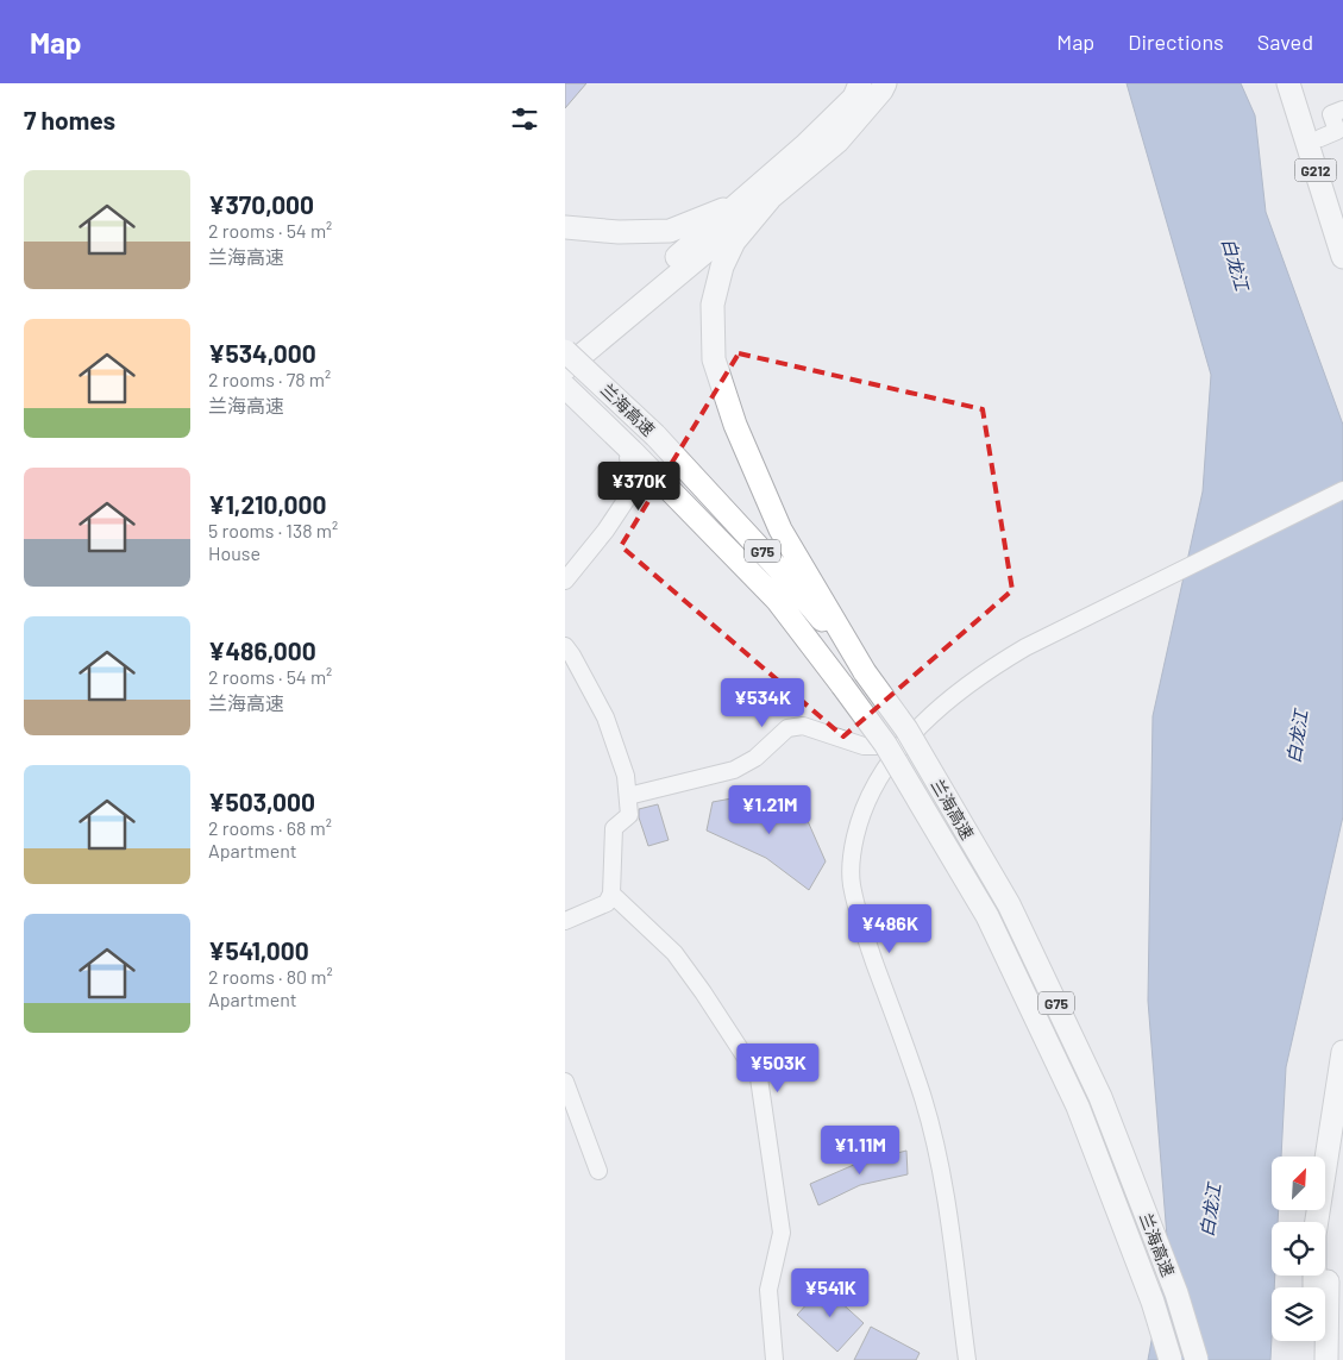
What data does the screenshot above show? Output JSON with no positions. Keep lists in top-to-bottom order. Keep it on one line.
{"streets":{"highway":["G212","兰海高速","G75"]},"water":["白龙江"],"north":"top right","page":{"header":"Map","nav":["Map","Directions","Saved"],"heading":"7 homes","list":[{"name":"¥370,000","note":"2 rooms · 54 m² · 兰海高速"},{"name":"¥534,000","note":"2 rooms · 78 m² · 兰海高速"},{"name":"¥1,210,000","note":"5 rooms · 138 m² · House"},{"name":"¥486,000","note":"2 rooms · 54 m² · 兰海高速"},{"name":"¥503,000","note":"2 rooms · 68 m² · Apartment"},{"name":"¥541,000","note":"2 rooms · 80 m² · Apartment"}],"price":["¥370K","¥534K","¥1.21M","¥486K","¥503K","¥1.11M","¥541K"]}}
